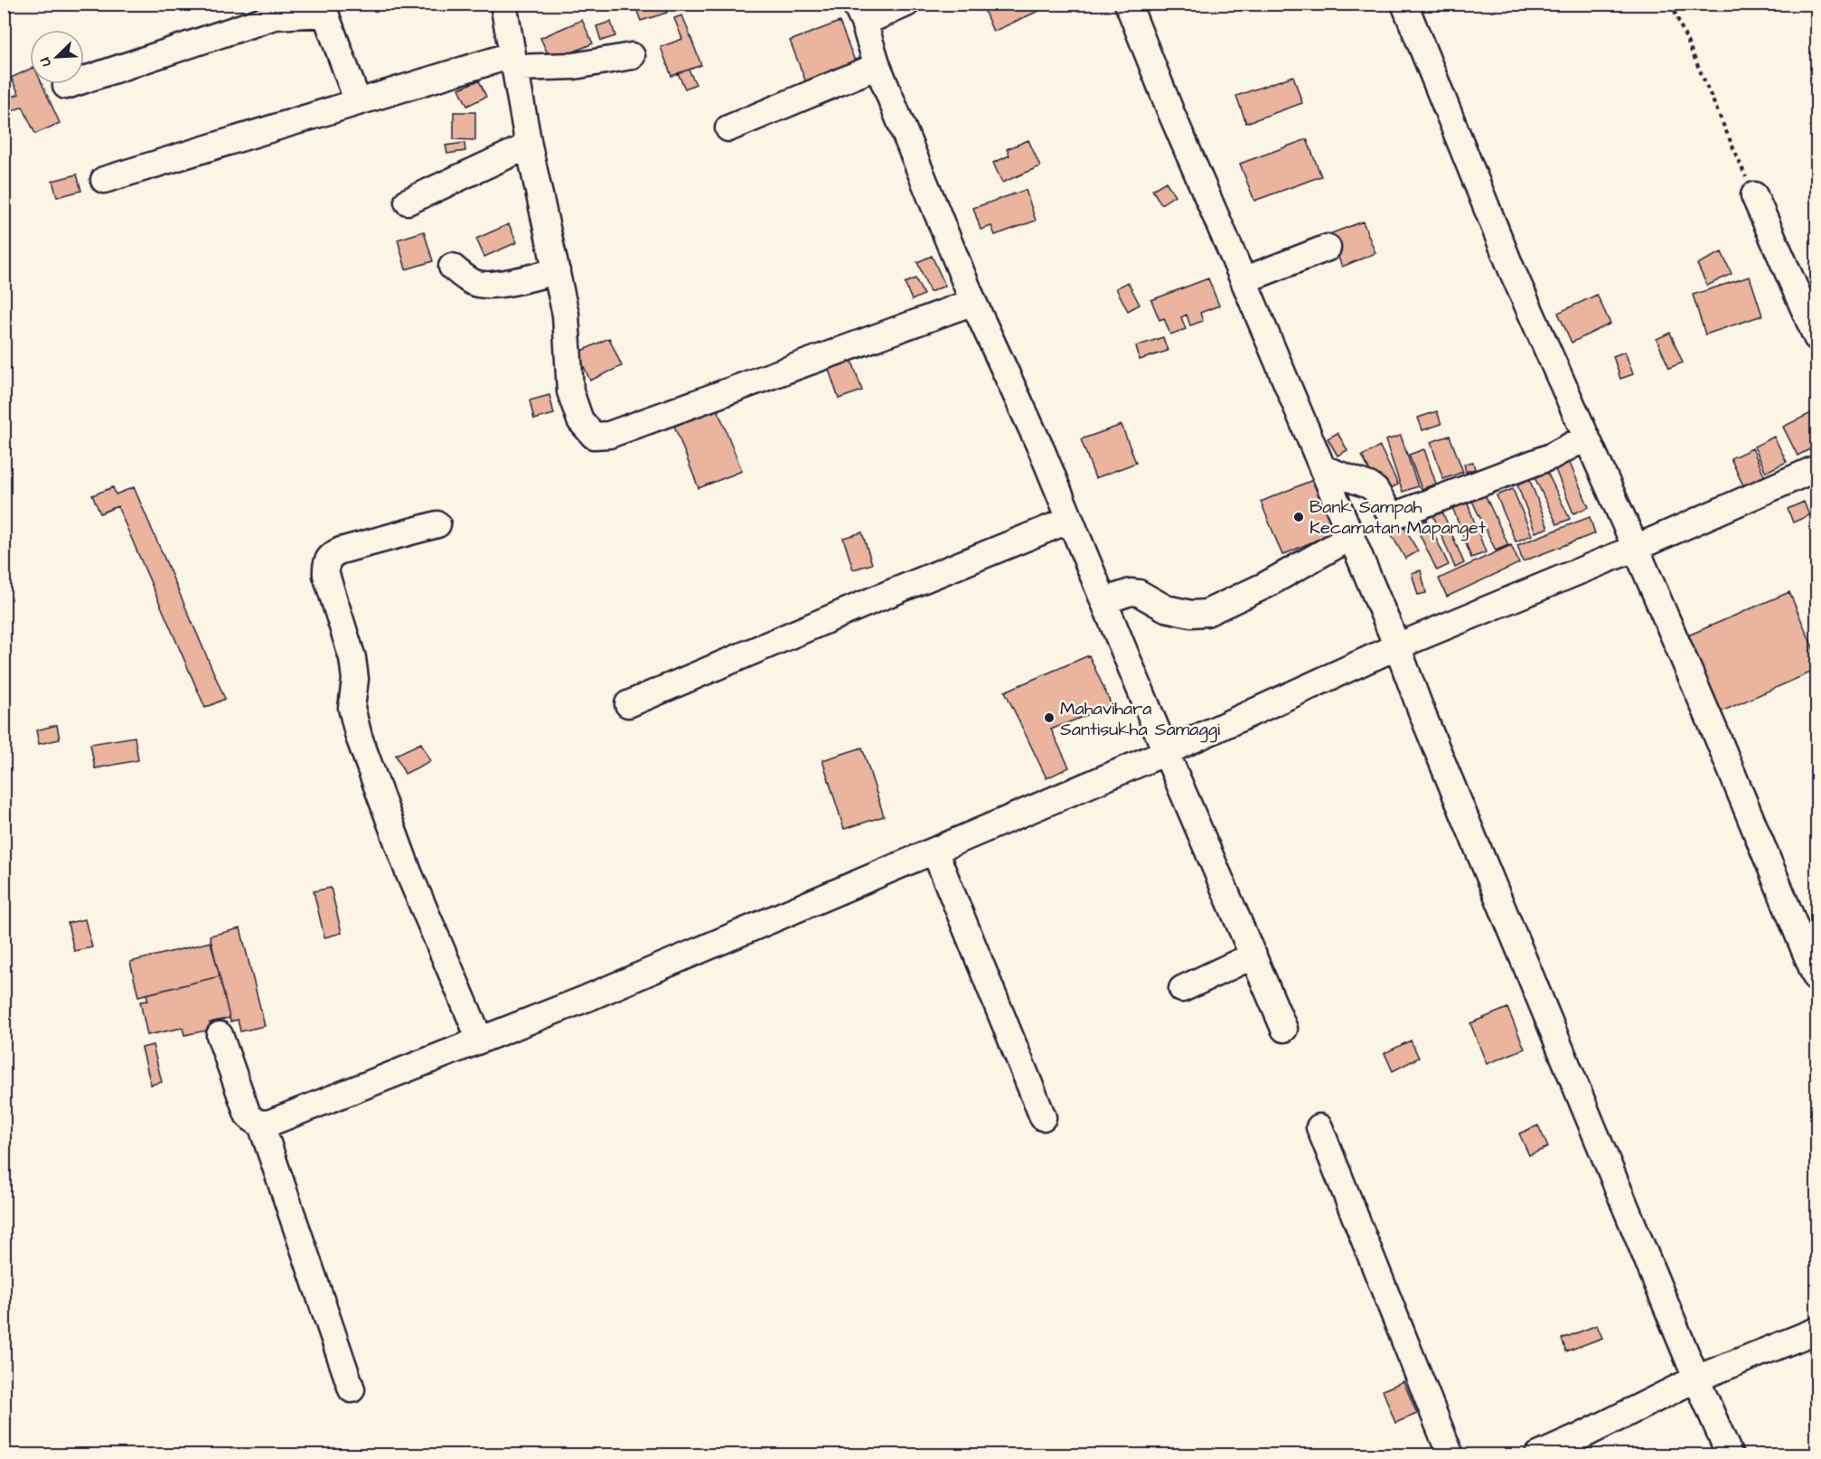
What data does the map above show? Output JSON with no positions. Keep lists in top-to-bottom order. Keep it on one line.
{"places":["Bank Sampah Kecamatan Mapanget","Mahavihara Santisukha Samaggi"],"north":"bottom left"}
